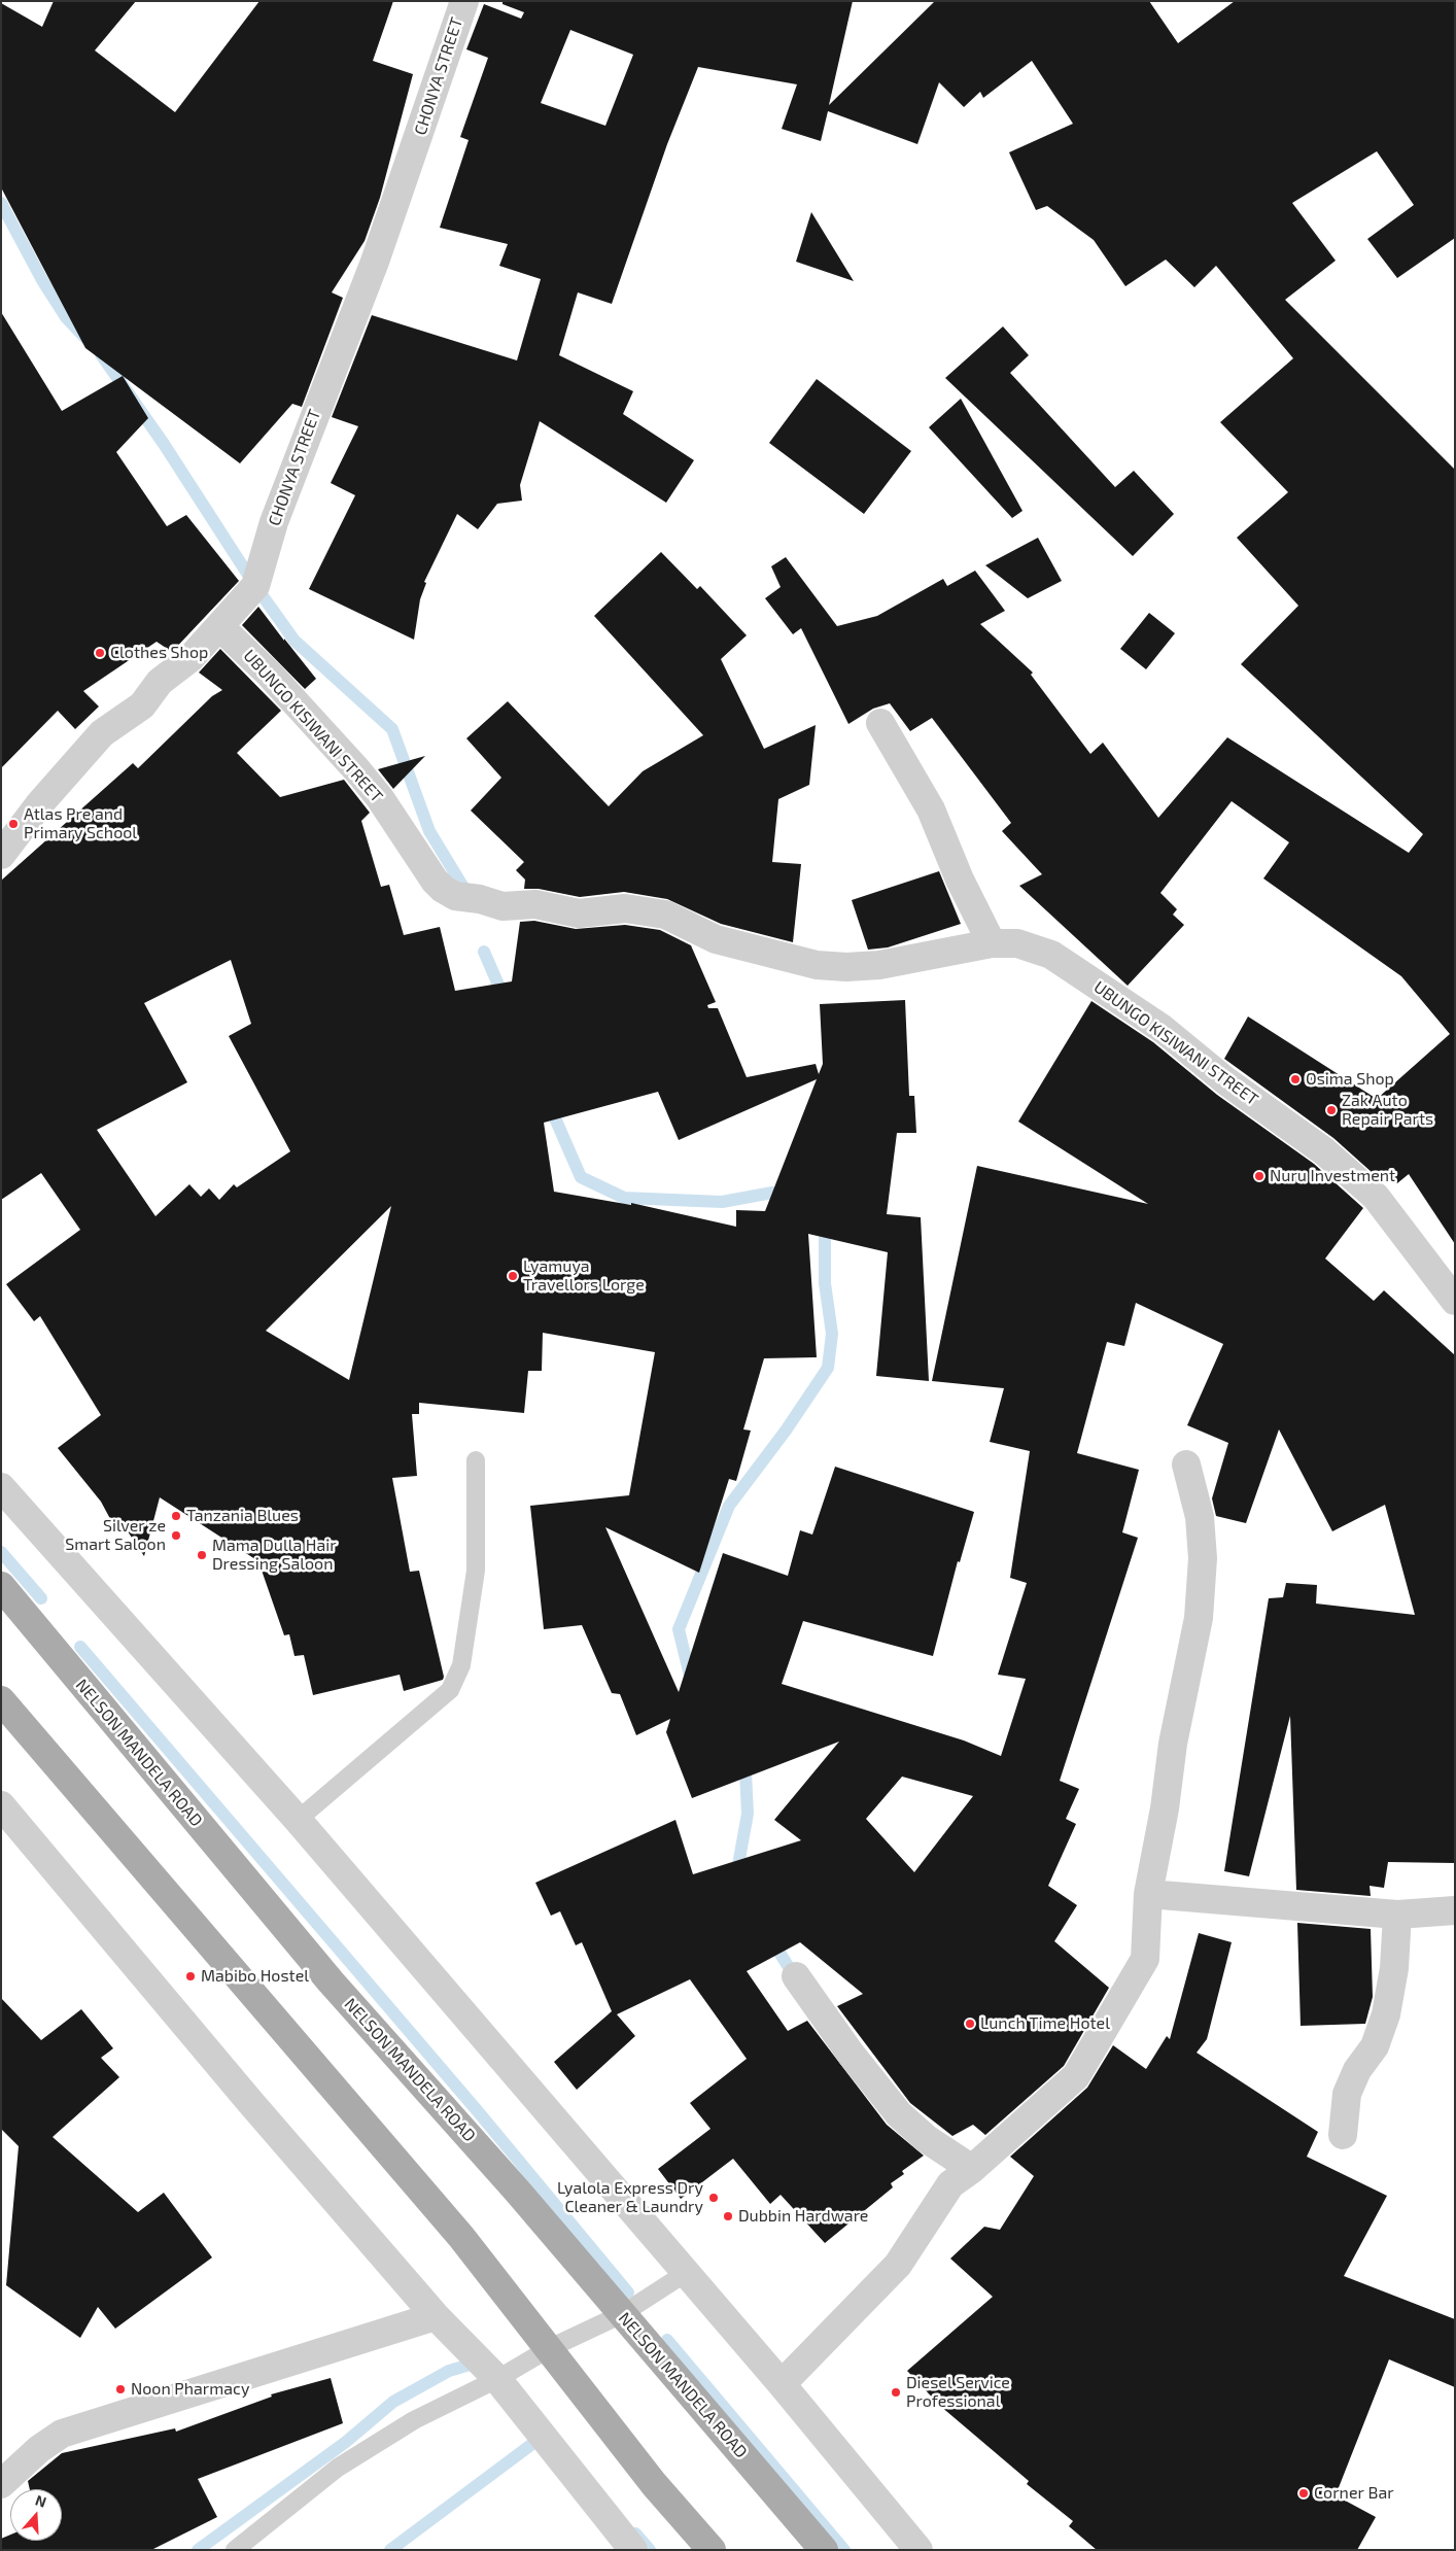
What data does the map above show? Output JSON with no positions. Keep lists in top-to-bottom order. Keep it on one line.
{"streets":{"main road":["NELSON MANDELA ROAD"],"street":["CHONYA STREET","UBUNGO KISIWANI STREET"]},"crossings":[["CHONYA STREET","UBUNGO KISIWANI STREET"]],"places":["Clothes Shop","Atlas Pre and Primary School","Osima Shop","Zak Auto Repair Parts","Nuru Investment","Lyamuya Travellors Lorge","Tanzania Blues","Silver ze Smart Saloon","Mama Dulla Hair Dressing Saloon","Mabibo Hostel","Lunch Time Hotel","Lyalola Express Dry Cleaner & Laundry","Dubbin Hardware","Noon Pharmacy","Diesel Service Professional","Corner Bar"],"north":"top"}
